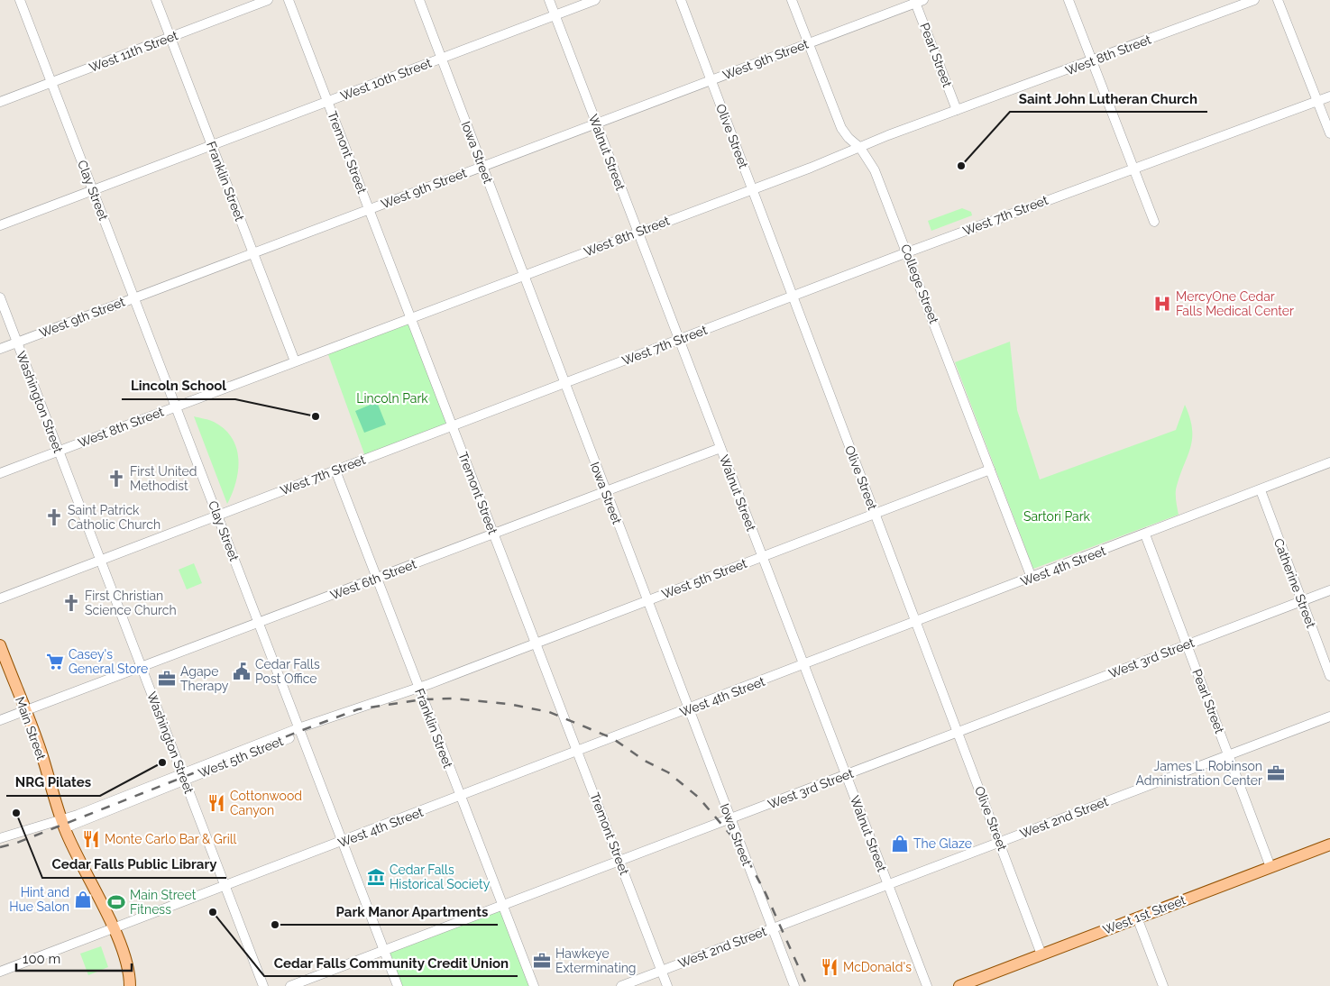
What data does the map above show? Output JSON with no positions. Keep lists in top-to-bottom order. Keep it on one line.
{"streets":{"main road":["Main Street","West 1st Street"],"street":["West 11th Street","Pearl Street","West 8th Street","West 9th Street","West 10th Street","Olive Street","Tremont Street","Iowa Street","Walnut Street","Franklin Street","Clay Street","West 7th Street","College Street","Washington Street","West 4th Street","West 5th Street","West 6th Street","Catherine Street","West 3rd Street","West 2nd Street"]},"crossings":[["West 11th Street","Franklin Street"],["West 11th Street","Clay Street"],["Pearl Street","West 8th Street"],["Pearl Street","West 9th Street"],["Pearl Street","West 4th Street"],["Pearl Street","West 3rd Street"],["Pearl Street","West 2nd Street"],["Pearl Street","West 1st Street"],["West 8th Street","Olive Street"],["West 8th Street","Tremont Street"],["West 8th Street","Iowa Street"],["West 8th Street","Walnut Street"],["West 8th Street","Franklin Street"],["West 8th Street","Clay Street"],["West 8th Street","College Street"],["West 8th Street","Washington Street"],["West 9th Street","Olive Street"],["West 9th Street","Tremont Street"],["West 9th Street","Iowa Street"],["West 9th Street","Walnut Street"],["West 9th Street","Franklin Street"],["West 9th Street","Clay Street"],["West 9th Street","College Street"],["West 9th Street","Washington Street"],["West 10th Street","Tremont Street"],["West 10th Street","Iowa Street"],["West 10th Street","Walnut Street"],["West 10th Street","Franklin Street"],["West 10th Street","Clay Street"],["Olive Street","West 7th Street"],["Olive Street","West 4th Street"],["Olive Street","West 5th Street"],["Olive Street","West 3rd Street"],["Olive Street","West 2nd Street"],["Olive Street","West 1st Street"],["Tremont Street","West 7th Street"],["Tremont Street","West 4th Street"],["Tremont Street","West 5th Street"],["Tremont Street","West 6th Street"],["Tremont Street","West 3rd Street"],["Tremont Street","West 2nd Street"],["Iowa Street","West 7th Street"],["Iowa Street","West 4th Street"],["Iowa Street","West 5th Street"],["Iowa Street","West 6th Street"],["Iowa Street","West 3rd Street"],["Iowa Street","West 2nd Street"],["Walnut Street","West 7th Street"],["Walnut Street","West 4th Street"],["Walnut Street","West 5th Street"],["Walnut Street","West 6th Street"],["Walnut Street","West 3rd Street"],["Walnut Street","West 2nd Street"],["Franklin Street","West 7th Street"],["Franklin Street","West 4th Street"],["Franklin Street","West 5th Street"],["Franklin Street","West 6th Street"],["Franklin Street","West 3rd Street"],["Clay Street","West 7th Street"],["Clay Street","West 4th Street"],["Clay Street","West 5th Street"],["Clay Street","West 6th Street"],["Clay Street","West 3rd Street"],["West 7th Street","College Street"],["West 7th Street","Washington Street"],["College Street","West 4th Street"],["College Street","West 5th Street"],["Washington Street","West 4th Street"],["Washington Street","West 5th Street"],["Washington Street","West 6th Street"],["West 4th Street","Catherine Street"],["West 4th Street","Main Street"],["West 5th Street","Main Street"],["West 6th Street","Main Street"],["Catherine Street","West 3rd Street"]],"parks":["Lincoln Park","Sartori Park"],"places":{"other":["Saint John Lutheran Church","Lincoln School","NRG Pilates","Cedar Falls Public Library","Cedar Falls Community Credit Union","Park Manor Apartments"],"hospital":["MercyOne Cedar Falls Medical Center"],"church":["First United Methodist","Saint Patrick Catholic Church","First Christian Science Church"],"supermarket":["Casey's General Store"],"public building":["Cedar Falls Post Office"],"office":["Agape Therapy","James L. Robinson Administration Center","Hawkeye Exterminating"],"restaurant":["Cottonwood Canyon","Monte Carlo Bar & Grill","McDonald's"],"shop":["The Glaze","Hint and Hue Salon"],"museum":["Cedar Falls Historical Society"],"sports":["Main Street Fitness"]},"scale_bar":"100 m"}
